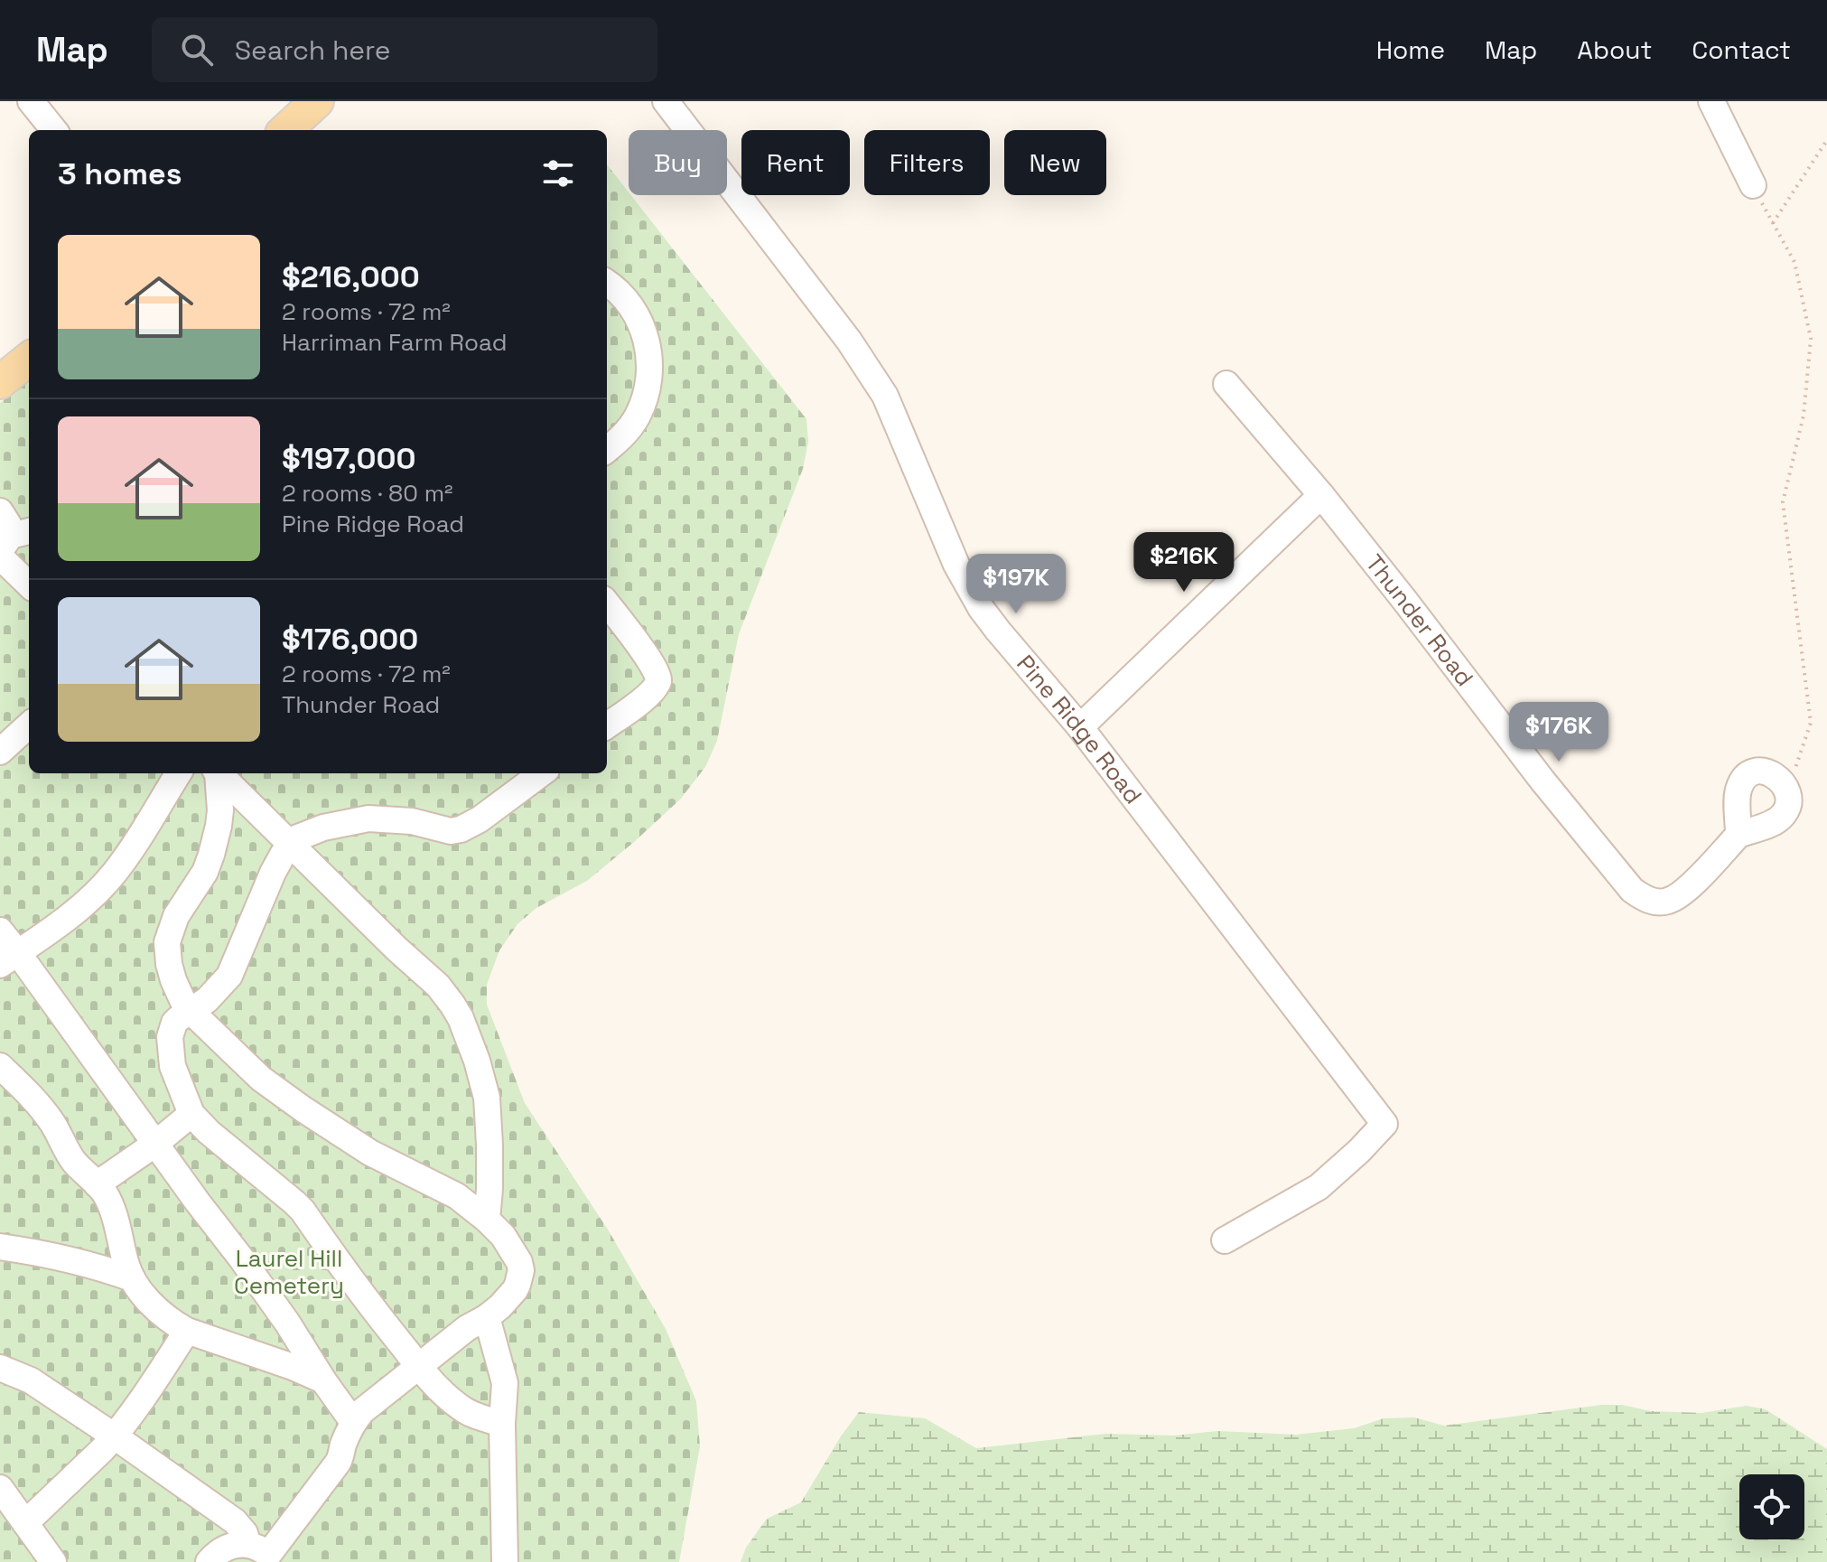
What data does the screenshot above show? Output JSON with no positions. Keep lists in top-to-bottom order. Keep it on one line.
{"streets":{"street":["Thunder Road","Pine Ridge Road"]},"parks":["Laurel Hill Cemetery"],"page":{"header":"Map","search":"Search here","nav":["Home","Map","About","Contact"],"chip":["Buy","Rent","Filters","New"],"heading":"3 homes","list":[{"name":"$216,000","note":"2 rooms · 72 m² · Harriman Farm Road"},{"name":"$197,000","note":"2 rooms · 80 m² · Pine Ridge Road"},{"name":"$176,000","note":"2 rooms · 72 m² · Thunder Road"}],"price":["$216K","$197K","$176K"]}}
